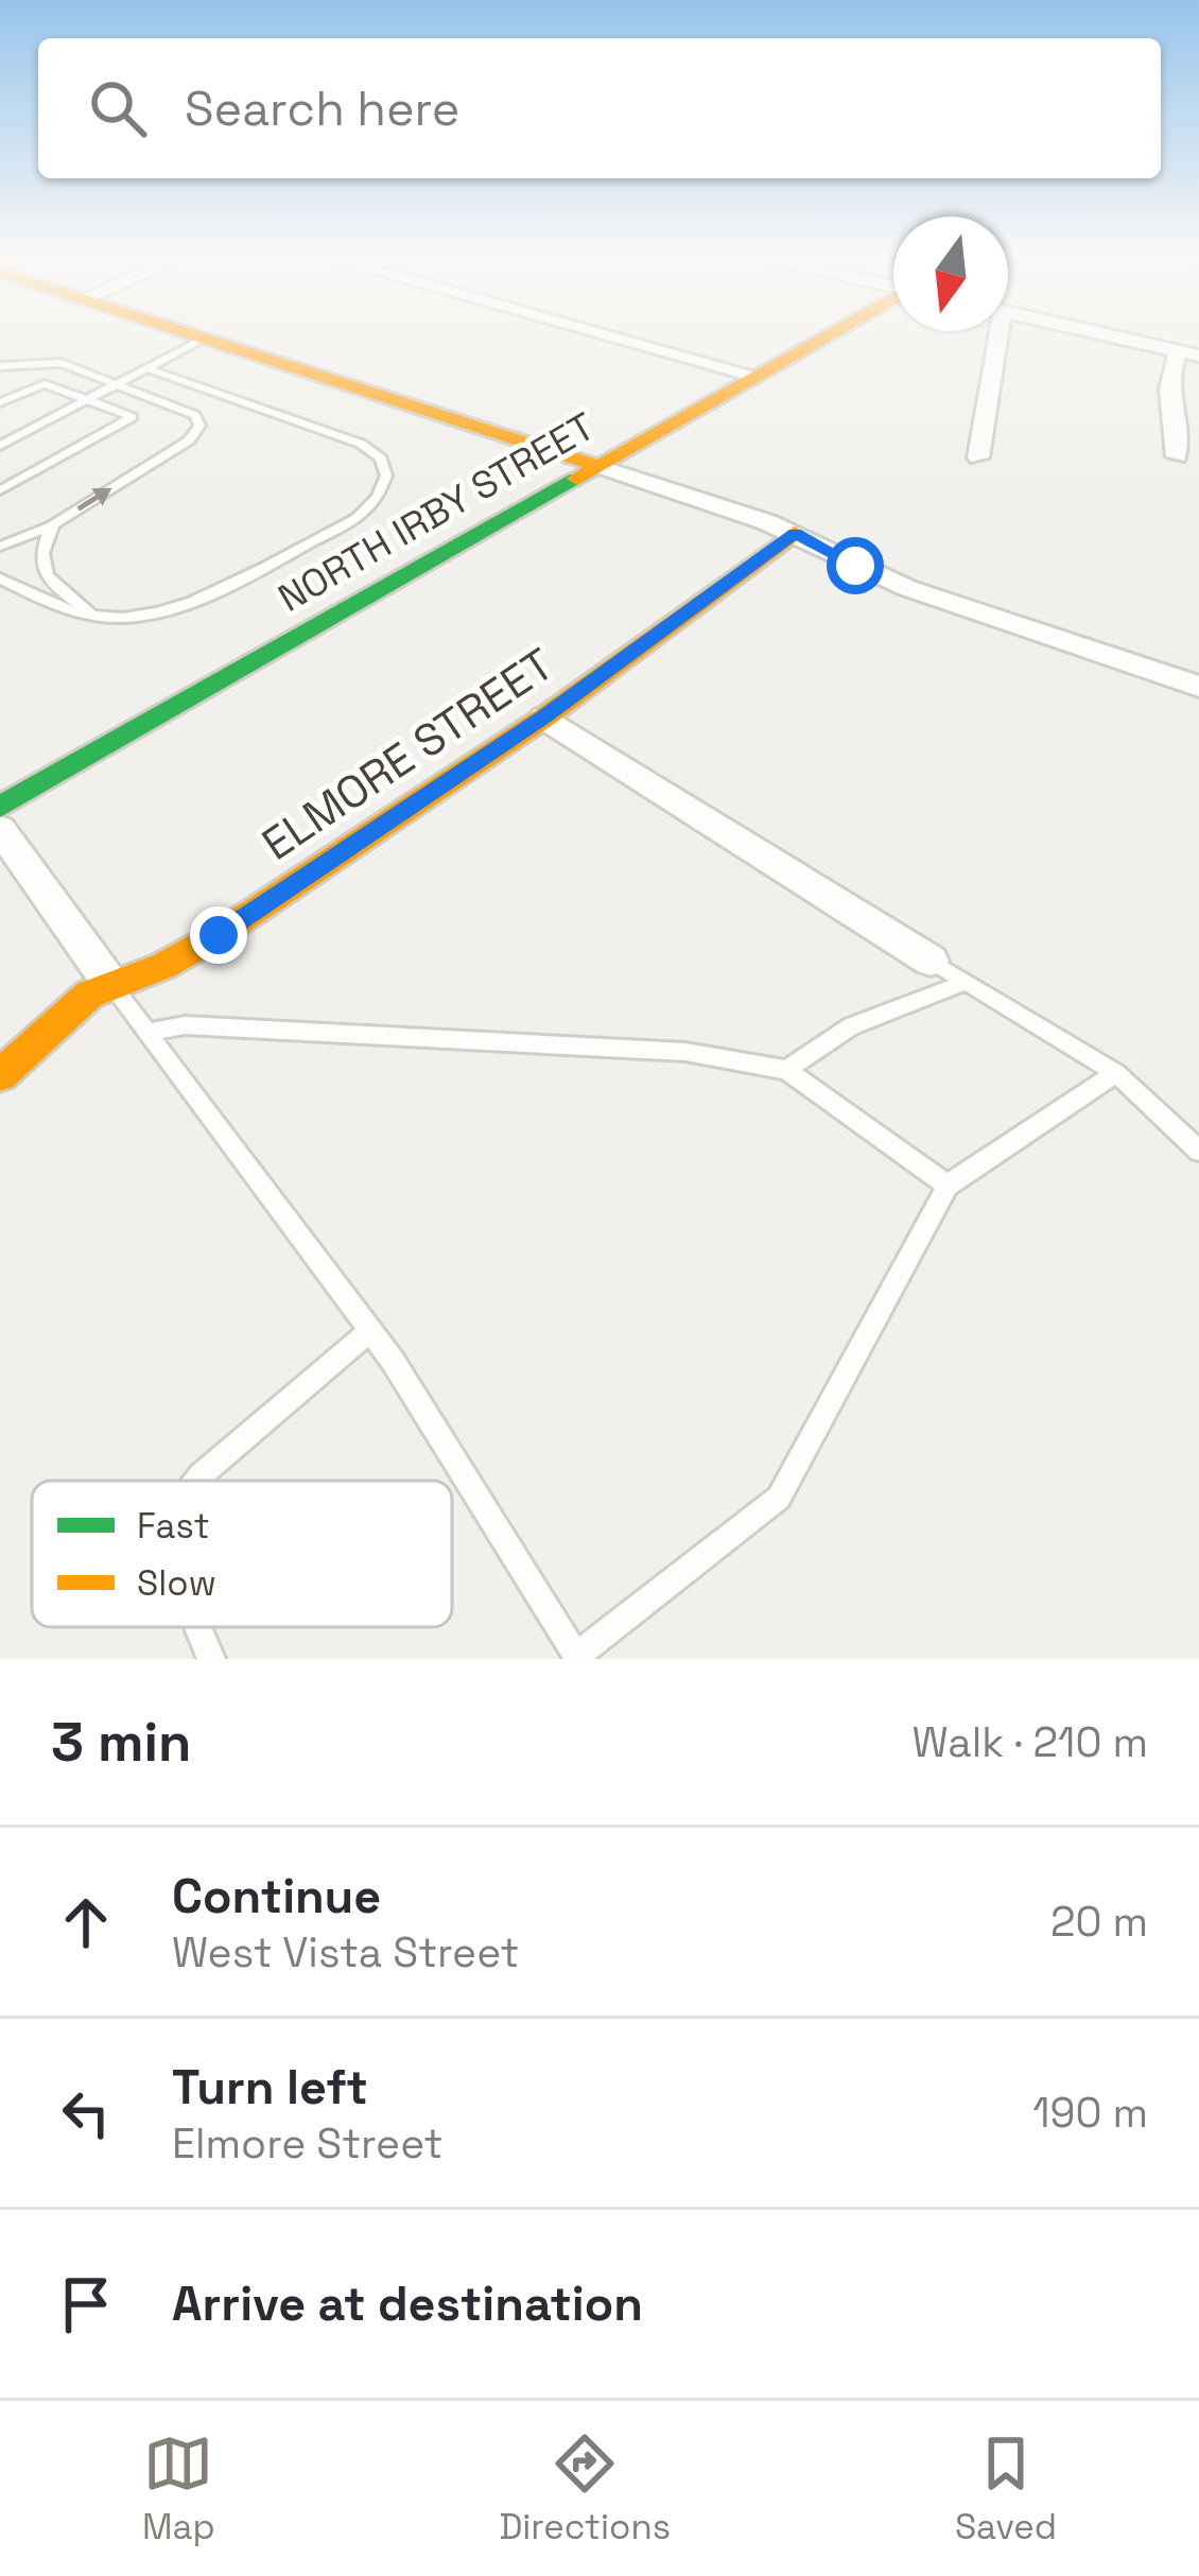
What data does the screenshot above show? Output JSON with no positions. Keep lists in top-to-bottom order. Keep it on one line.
{"streets":{"street":["NORTH IRBY STREET","ELMORE STREET"]},"legend":["Fast","Slow"],"north":"bottom","page":{"search":"Search here","heading":["3 min","Walk · 210 m"],"list":[["Continue","West Vista Street","20 m"],["Turn left","Elmore Street","190 m"],"Arrive at destination"],"nav":["Map","Directions","Saved"]}}
